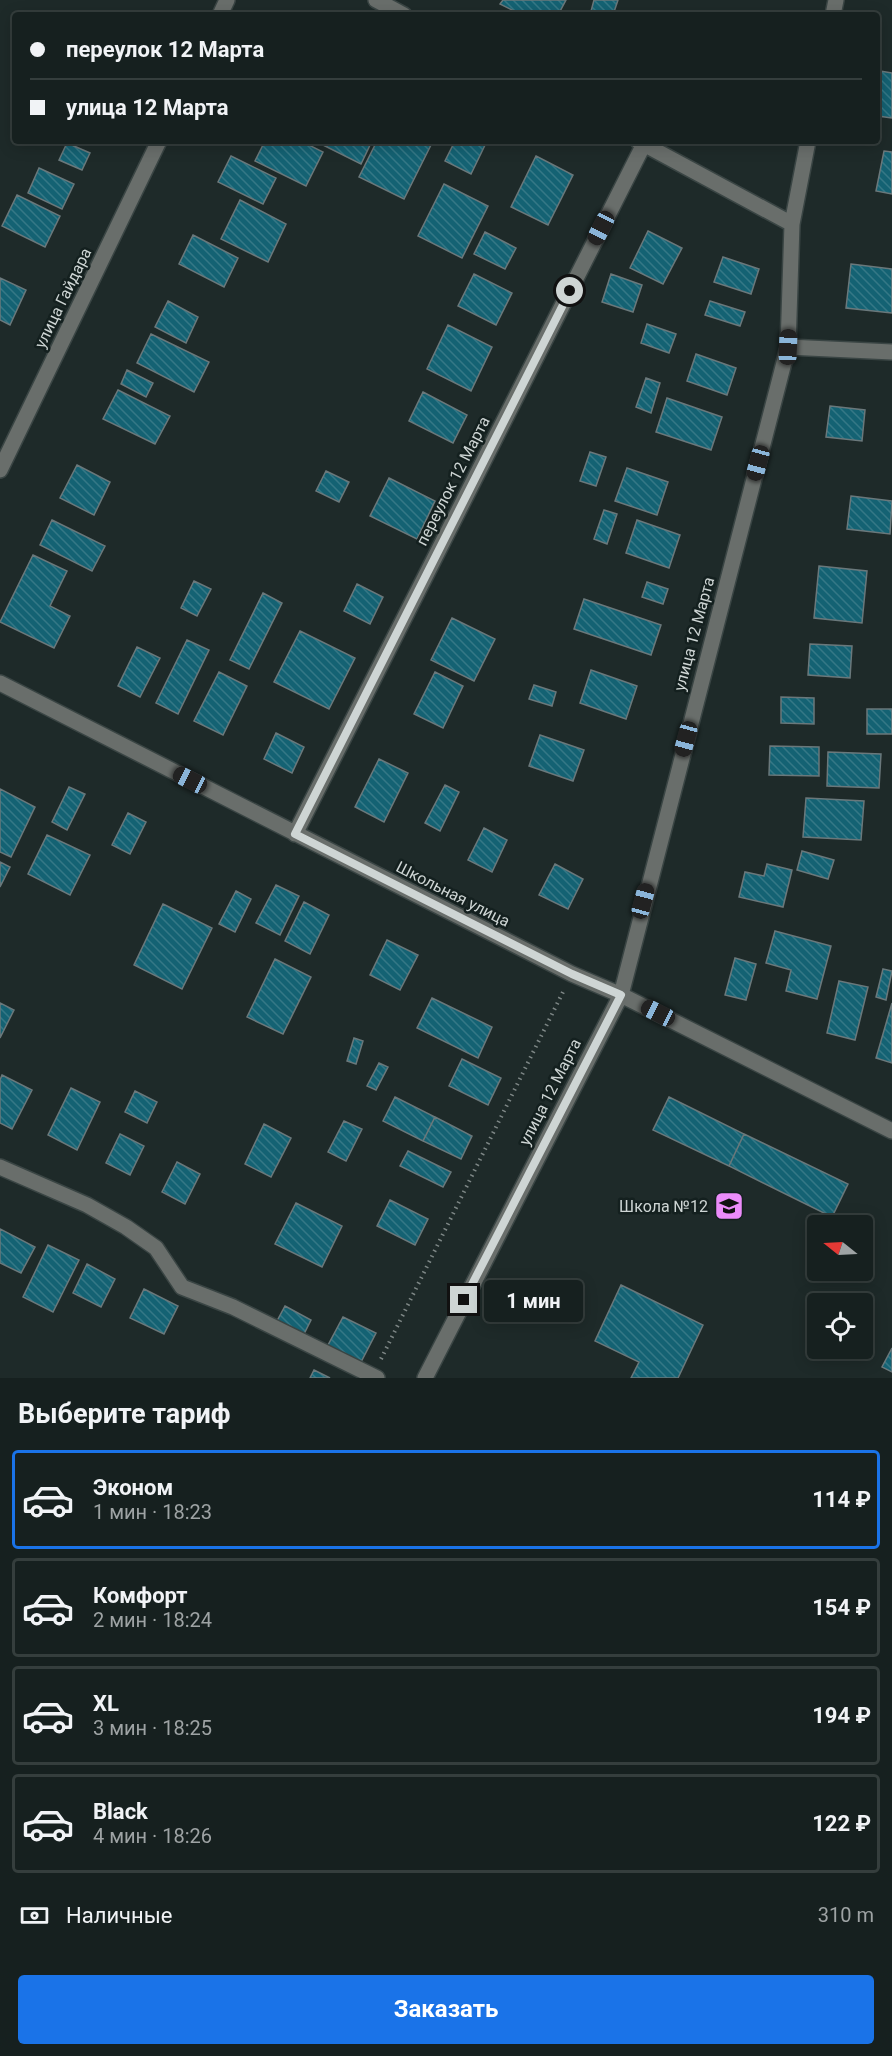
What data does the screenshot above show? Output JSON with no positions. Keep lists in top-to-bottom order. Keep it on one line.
{"streets":{"street":["улица Гайдара","переулок 12 Марта","улица 12 Марта","Школьная улица"]},"crossings":[["переулок 12 Марта","Школьная улица"],["улица 12 Марта","Школьная улица"]],"places":{"school or university":["Школа №12"]},"north":"left","page":{"banner":["переулок 12 Марта","улица 12 Марта"],"bubble":"1 мин","heading":"Выберите тариф","list":[{"name":"Эконом","note":"1 мин · 18:23","value":"114 ₽"},{"name":"Комфорт","note":"2 мин · 18:24","value":"154 ₽"},{"name":"XL","note":"3 мин · 18:25","value":"194 ₽"},{"name":"Black","note":"4 мин · 18:26","value":"122 ₽"}],"pay":["Наличные","310 m"],"buttons":"Заказать"}}
